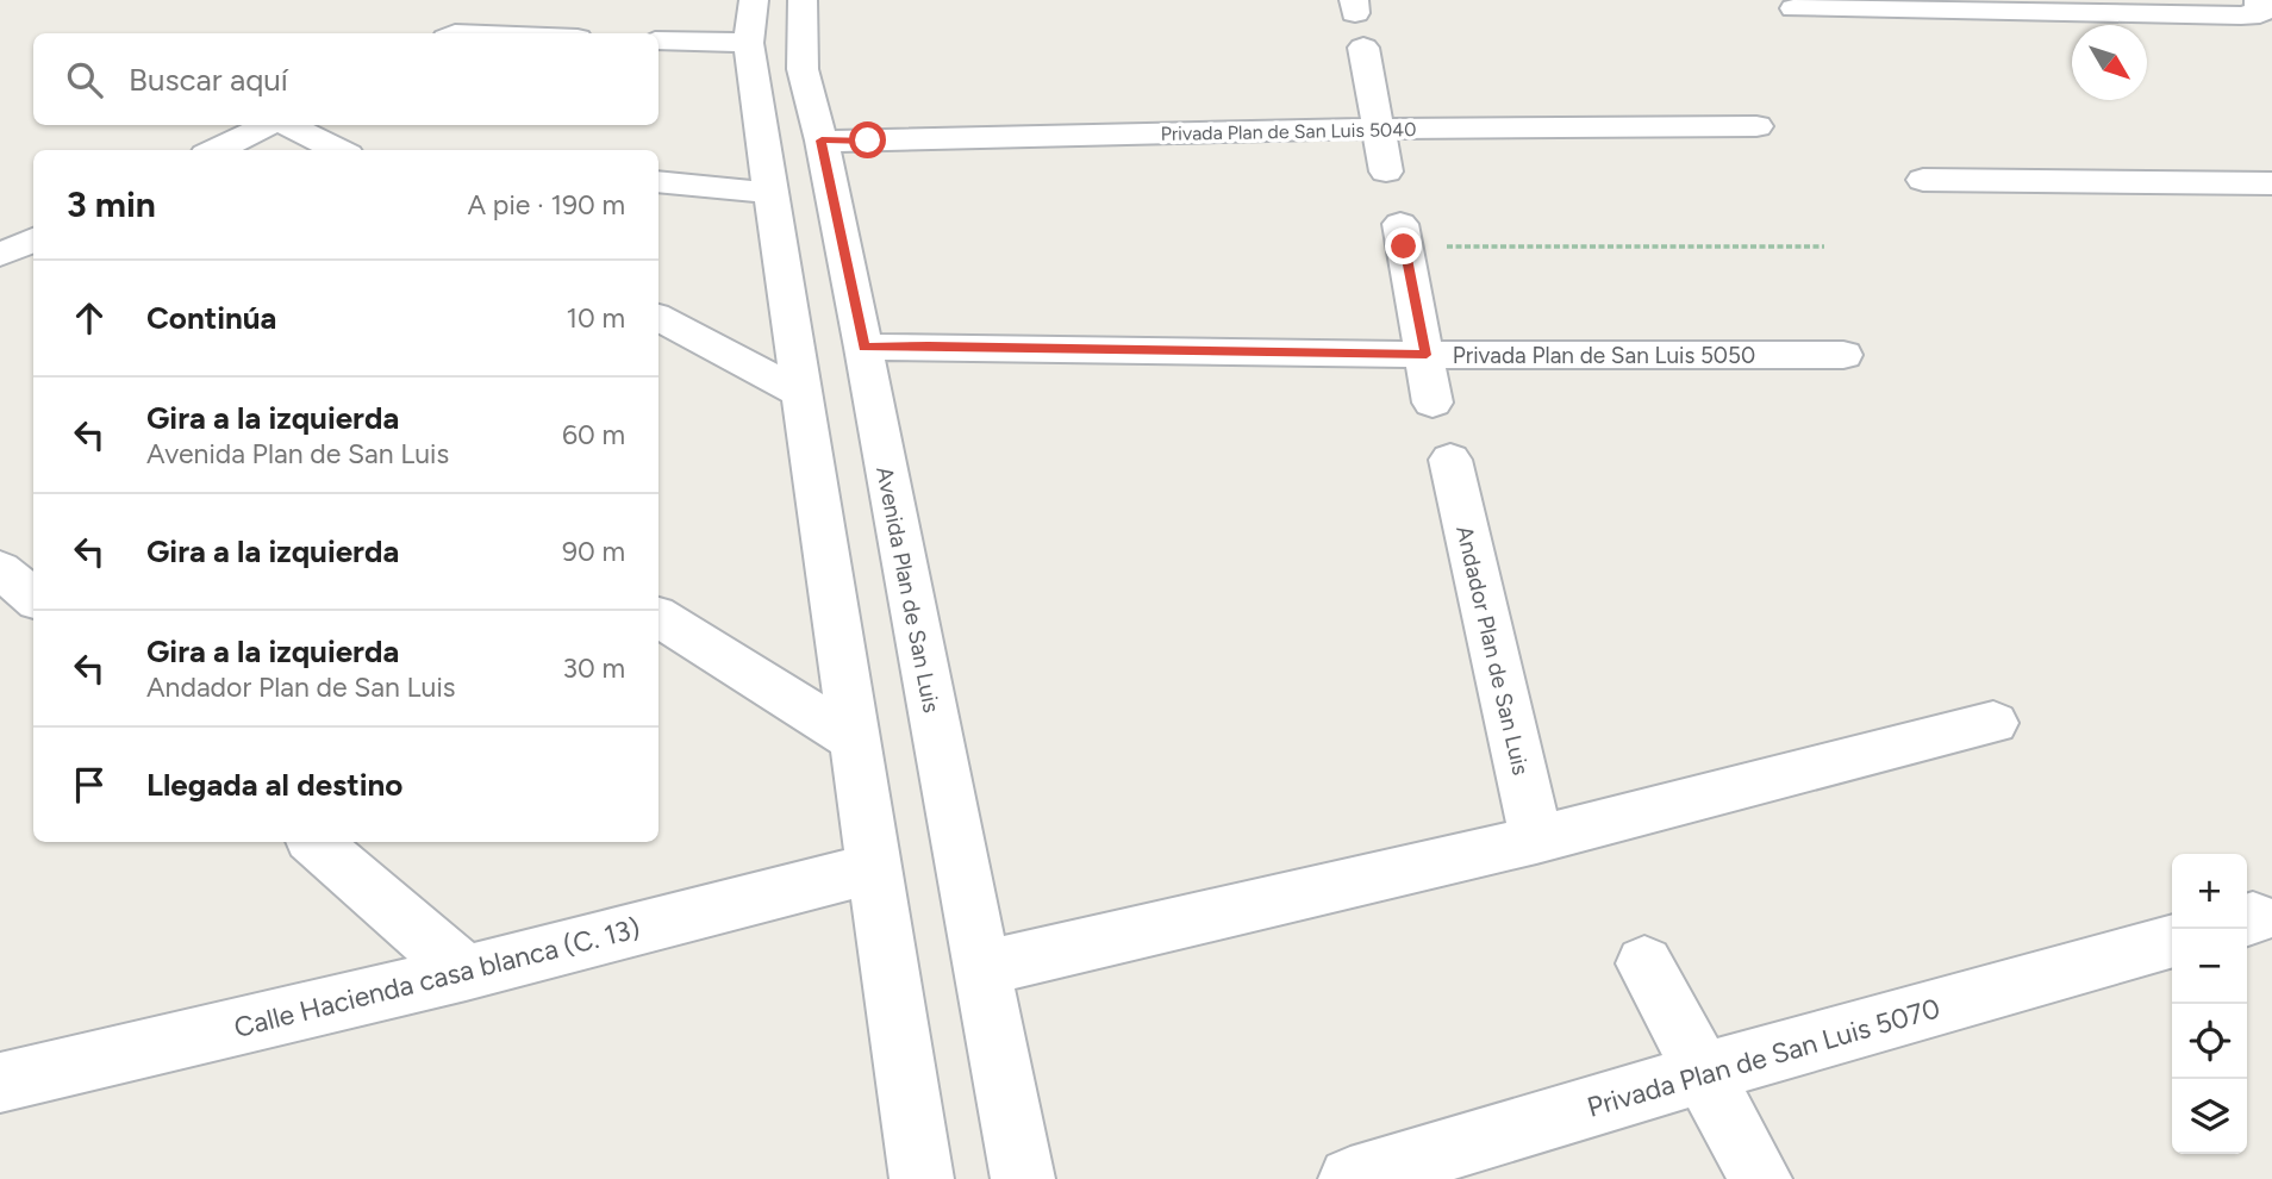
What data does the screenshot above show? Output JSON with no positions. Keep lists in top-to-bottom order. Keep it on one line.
{"streets":{"street":["Privada Plan de San Luis 5040","Privada Plan de San Luis 5050","Avenida Plan de San Luis","Andador Plan de San Luis","Calle Hacienda casa blanca (C. 13)","Privada Plan de San Luis 5070"]},"crossings":[["Privada Plan de San Luis 5040","Avenida Plan de San Luis"],["Privada Plan de San Luis 5050","Avenida Plan de San Luis"]],"north":"bottom right","page":{"search":"Buscar aquí","heading":["3 min","A pie · 190 m"],"list":[["Continúa","10 m"],["Gira a la izquierda","Avenida Plan de San Luis","60 m"],["Gira a la izquierda","90 m"],["Gira a la izquierda","Andador Plan de San Luis","30 m"],"Llegada al destino"],"map_buttons":["+","−"]}}
